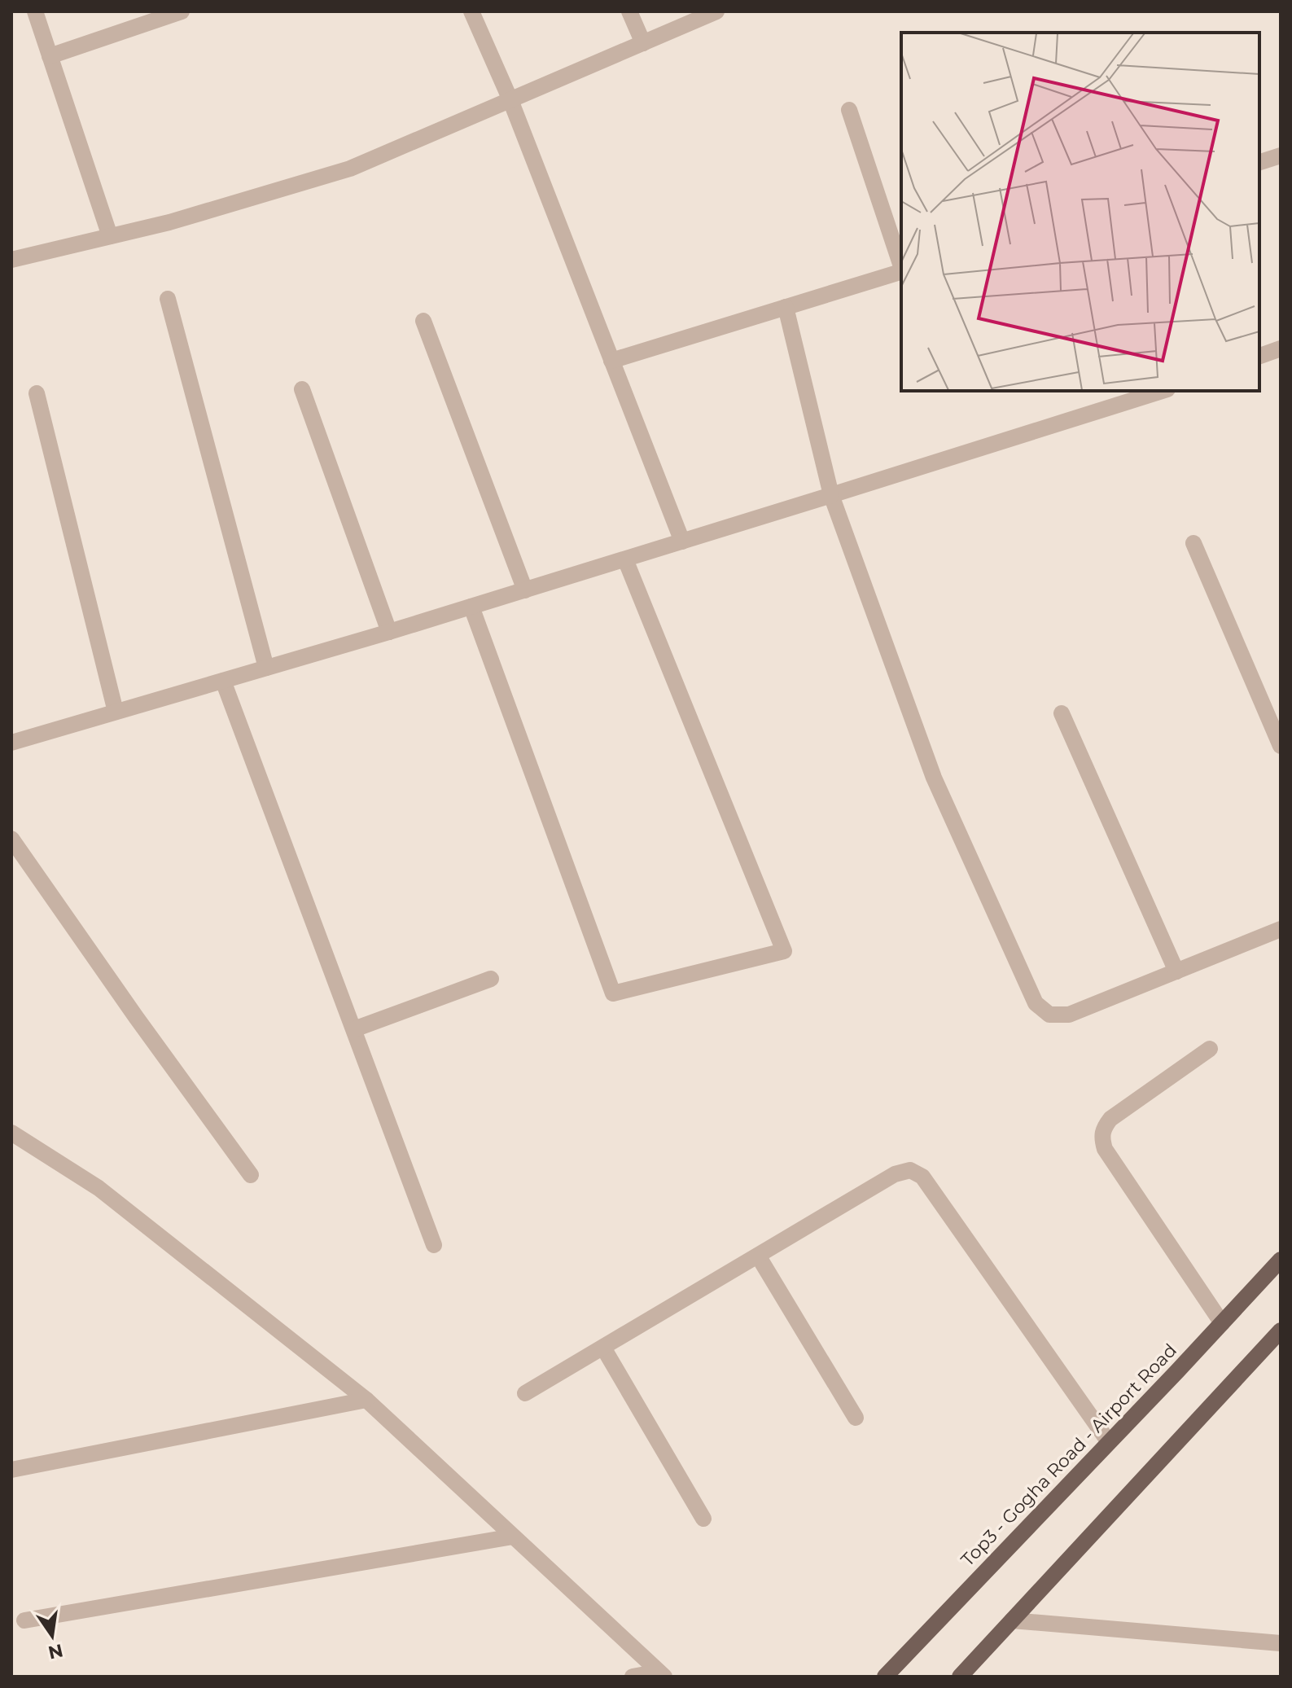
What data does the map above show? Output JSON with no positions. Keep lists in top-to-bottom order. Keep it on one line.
{"streets":{"main road":["Top3 - Gogha Road - Airport Road"]},"north":"bottom"}
